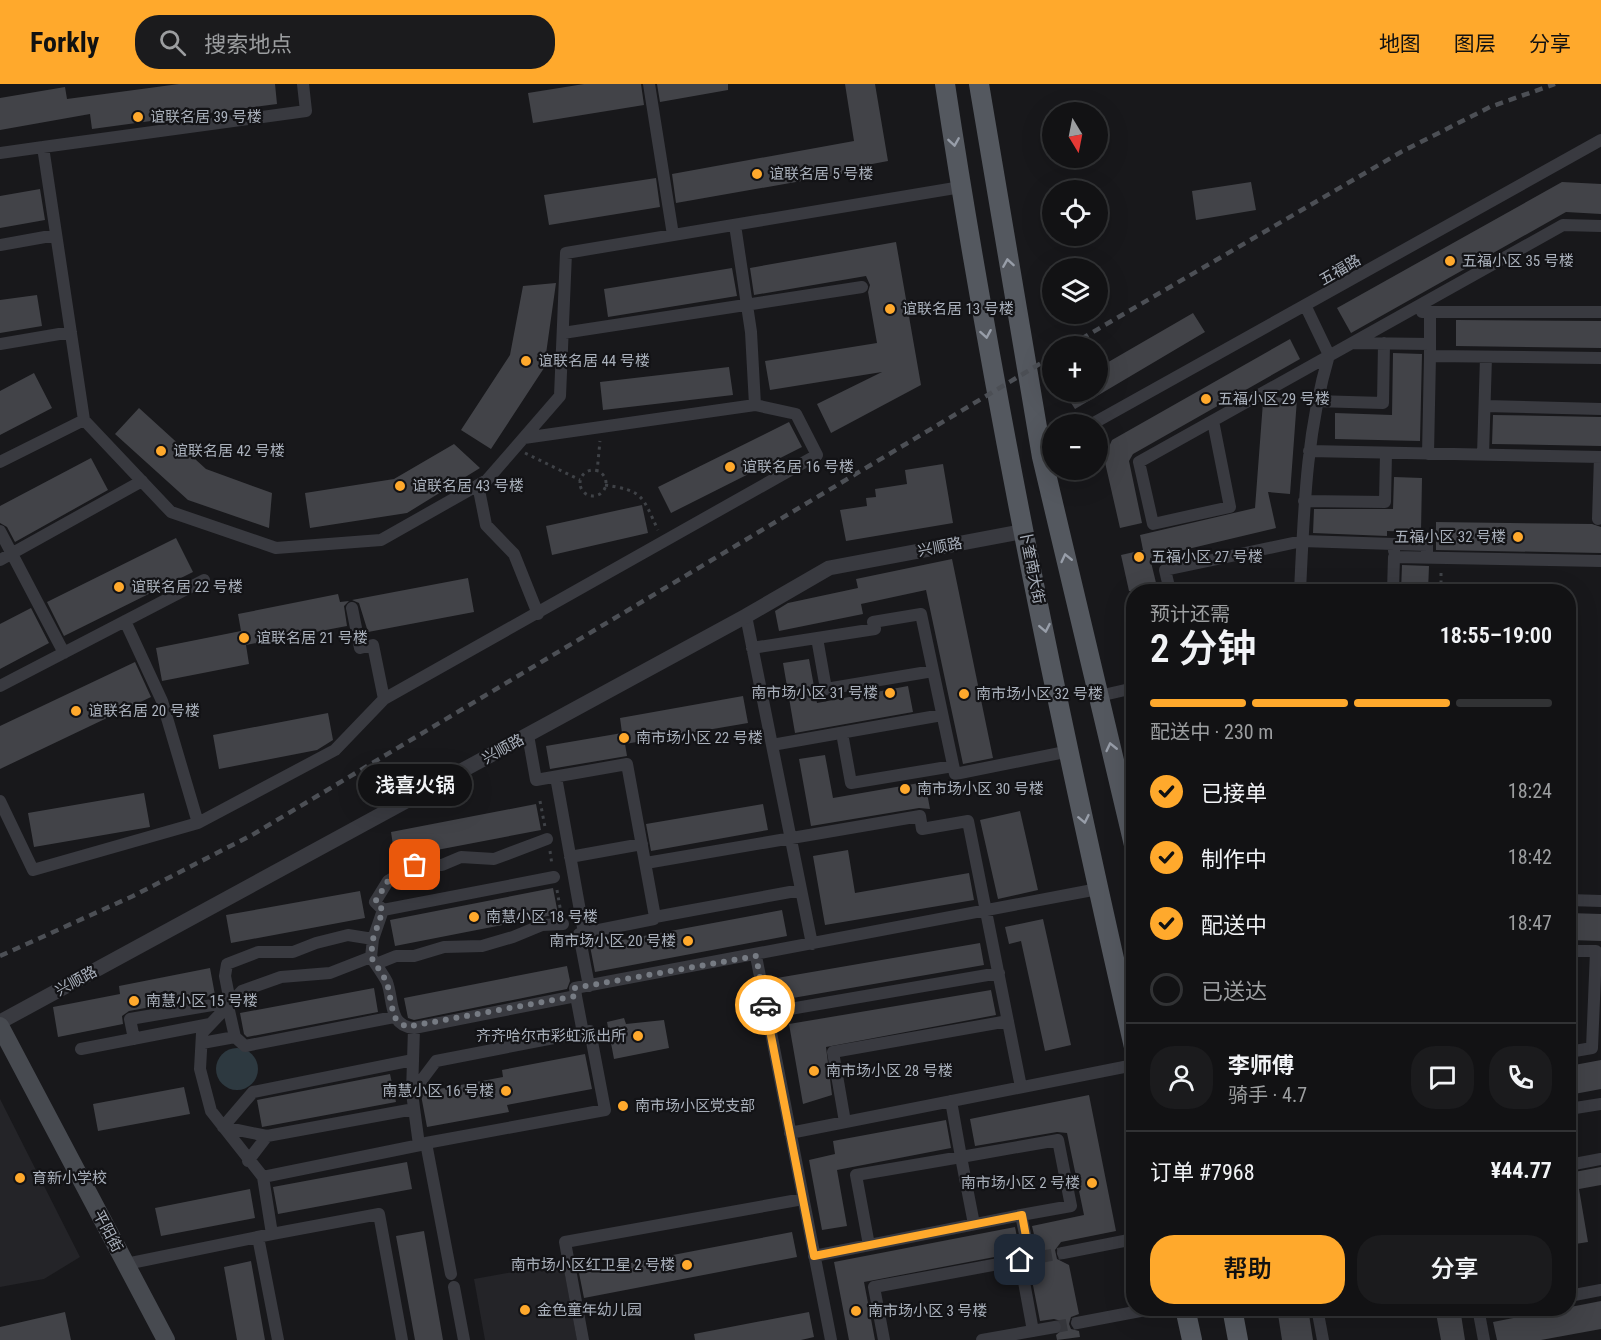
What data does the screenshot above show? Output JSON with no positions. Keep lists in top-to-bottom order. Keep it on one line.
{"streets":{"main road":["卜奎南大街","平阳街"],"street":["五福路","兴顺路"]},"crossings":[["兴顺路","卜奎南大街"],["兴顺路","平阳街"]],"places":["谊联名居 39 号楼","谊联名居 5 号楼","五福小区 35 号楼","谊联名居 13 号楼","谊联名居 44 号楼","五福小区 29 号楼","谊联名居 42 号楼","谊联名居 16 号楼","谊联名居 43 号楼","五福小区 32 号楼","五福小区 27 号楼","谊联名居 22 号楼","谊联名居 21 号楼","南市场小区 31 号楼","南市场小区 32 号楼","谊联名居 20 号楼","南市场小区 22 号楼","南市场小区 30 号楼","浅喜火锅","南慧小区 18 号楼","南市场小区 20 号楼","南慧小区 15 号楼","齐齐哈尔市彩虹派出所","南市场小区 28 号楼","南慧小区 16 号楼","南市场小区党支部","育新小学校","南市场小区 2 号楼","南市场小区红卫星 2 号楼","金色童年幼儿园","南市场小区 3 号楼"],"north":"bottom","page":{"header":"Forkly","search":"搜索地点","nav":["地图","图层","分享"],"map_buttons":["+","−"],"heading":["2 分钟","预计还需","18:55–19:00"],"panel":["李师傅","骑手 · 4.7","订单 #7968","¥44.77"],"bar":"配送中 · 230 m","list":[["已接单","18:24"],["制作中","18:42"],["配送中","18:47"],"已送达"],"bubble":"浅喜火锅","buttons":["帮助","分享"]}}
